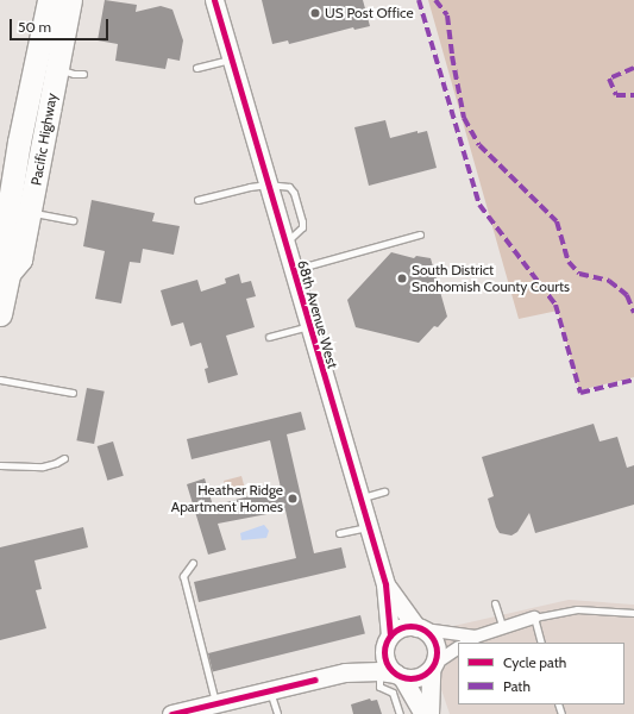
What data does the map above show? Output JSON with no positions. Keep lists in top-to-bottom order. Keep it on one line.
{"streets":{"highway":["Pacific Highway"],"street":["68th Avenue West"]},"places":["US Post Office","South District Snohomish County Courts","Heather Ridge Apartment Homes"],"legend":["Cycle path","Path"],"scale_bar":"50 m"}
